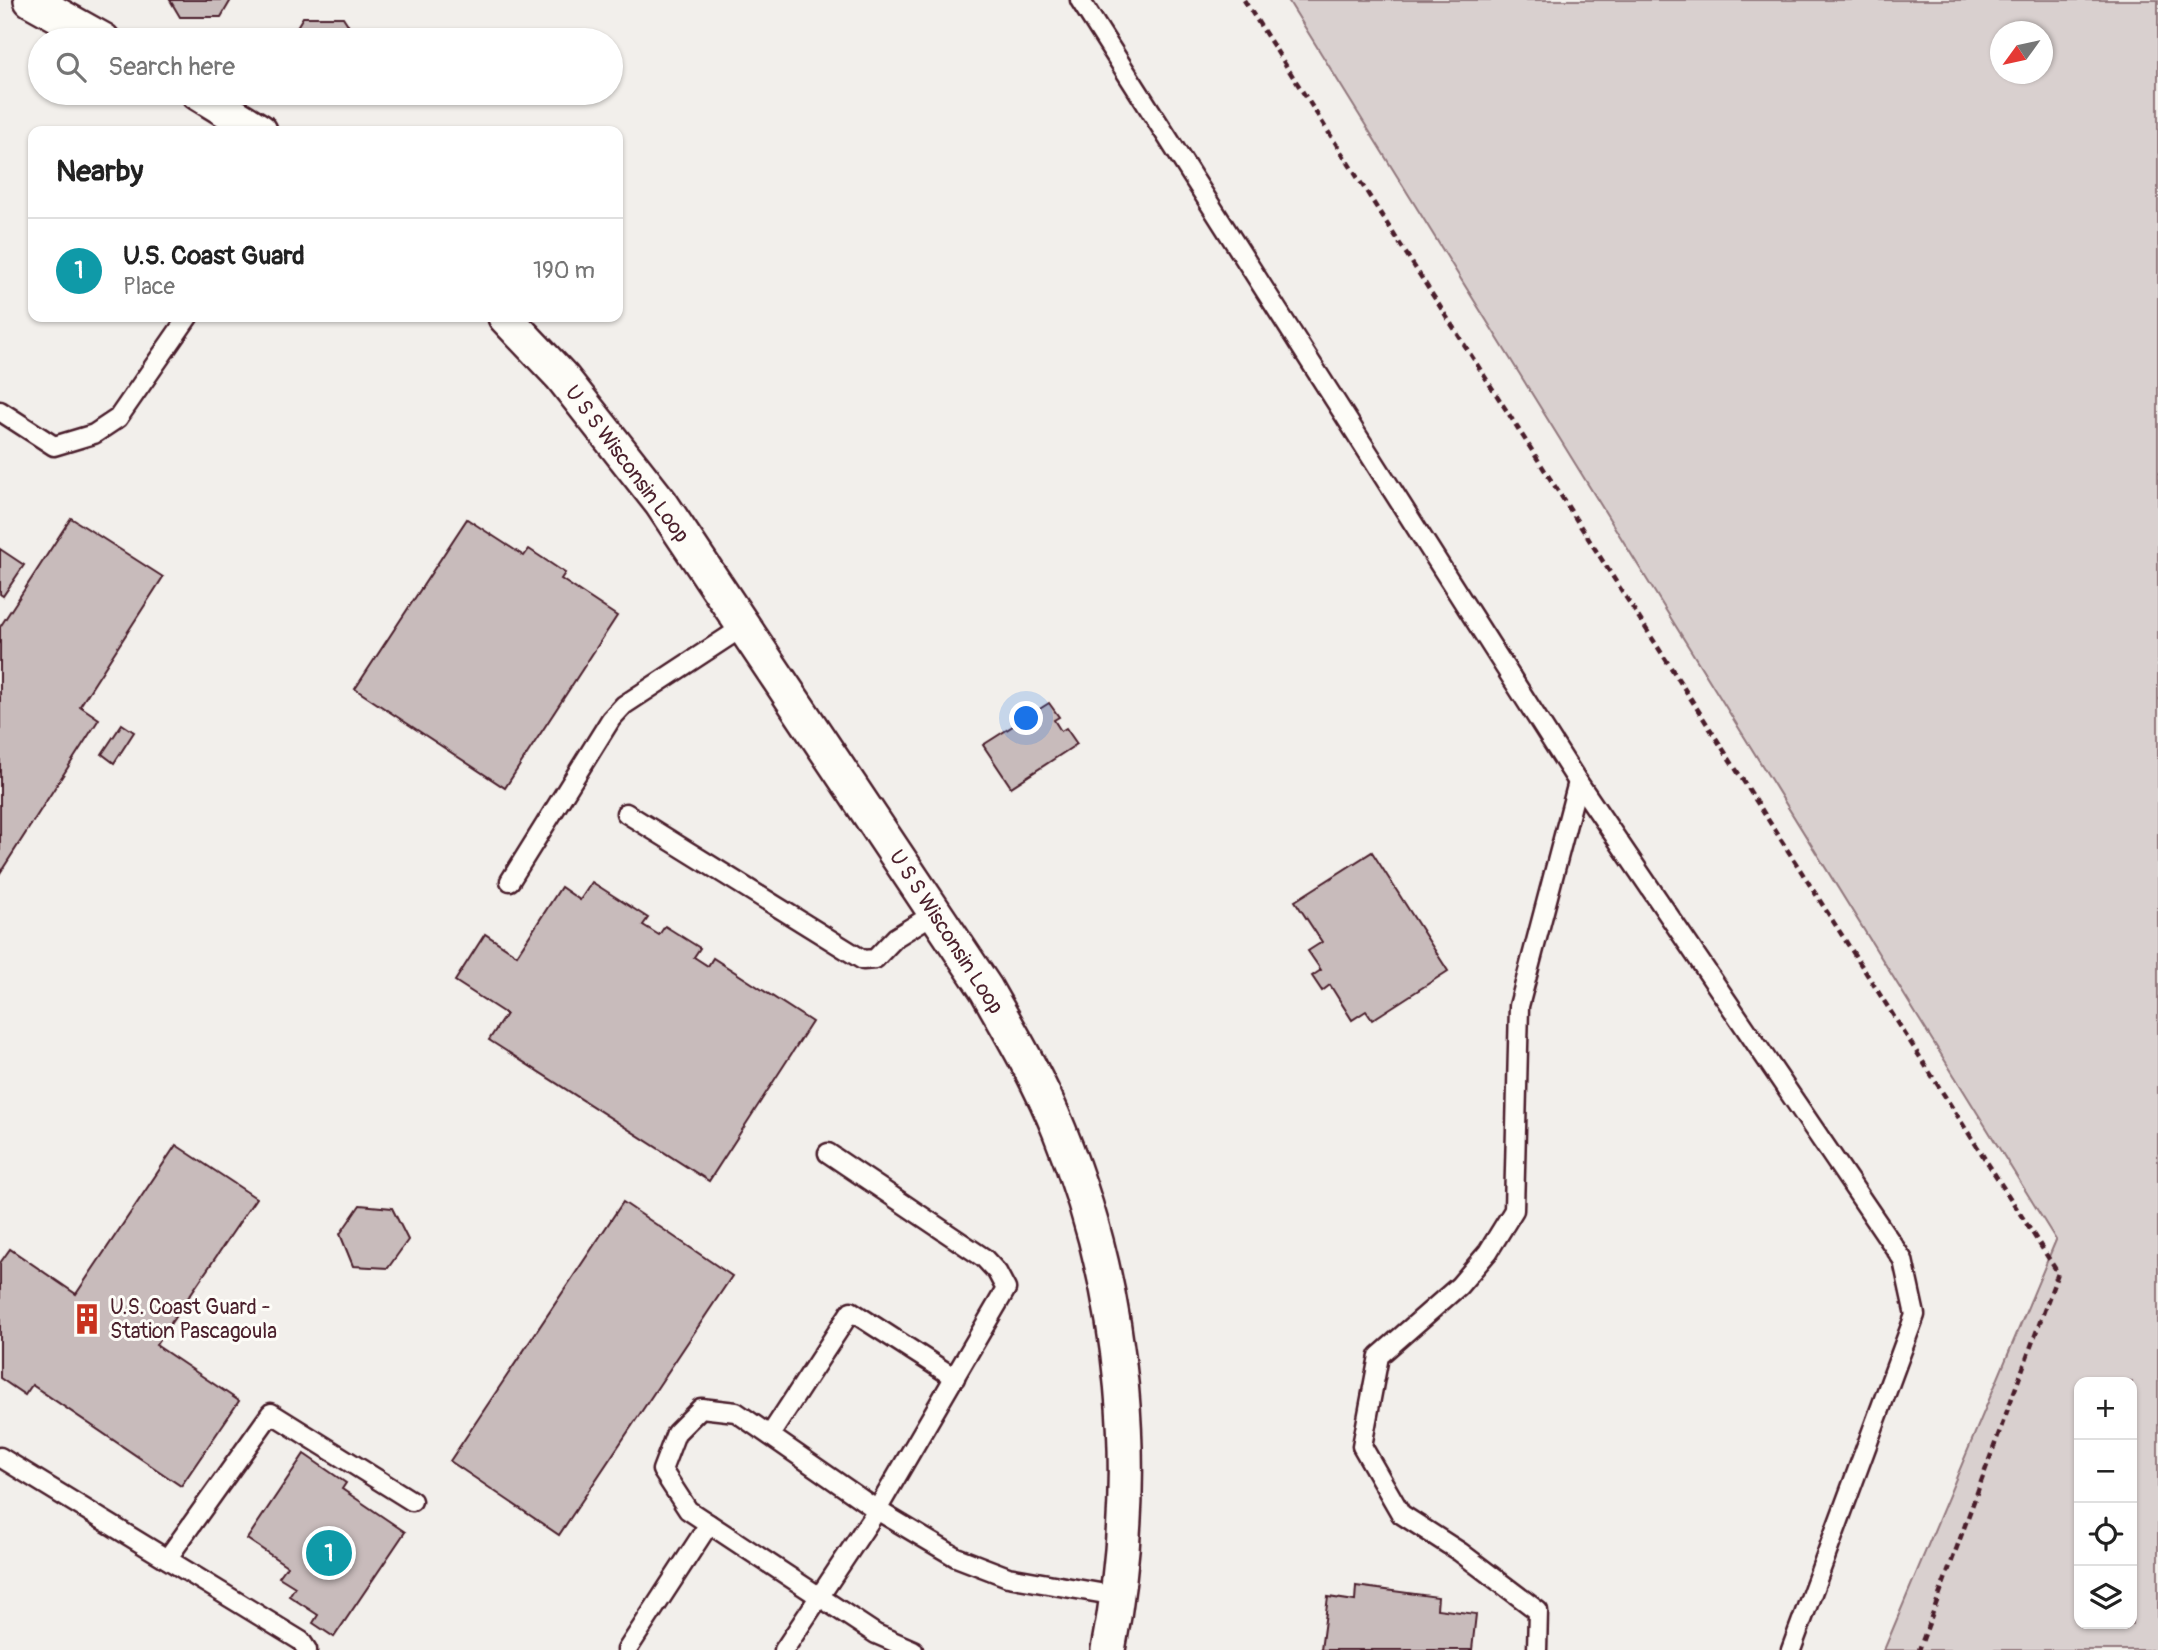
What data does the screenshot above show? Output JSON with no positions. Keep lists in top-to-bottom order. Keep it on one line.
{"streets":{"street":["U S S Wisconsin Loop"]},"places":{"building":["U.S. Coast Guard - Station Pascagoula"]},"north":"bottom left","page":{"search":"Search here","heading":"Nearby","list":[{"mark":"1","name":"U.S. Coast Guard","note":"Place","value":"190 m"}],"map_buttons":["+","−"],"pins":"1"}}
